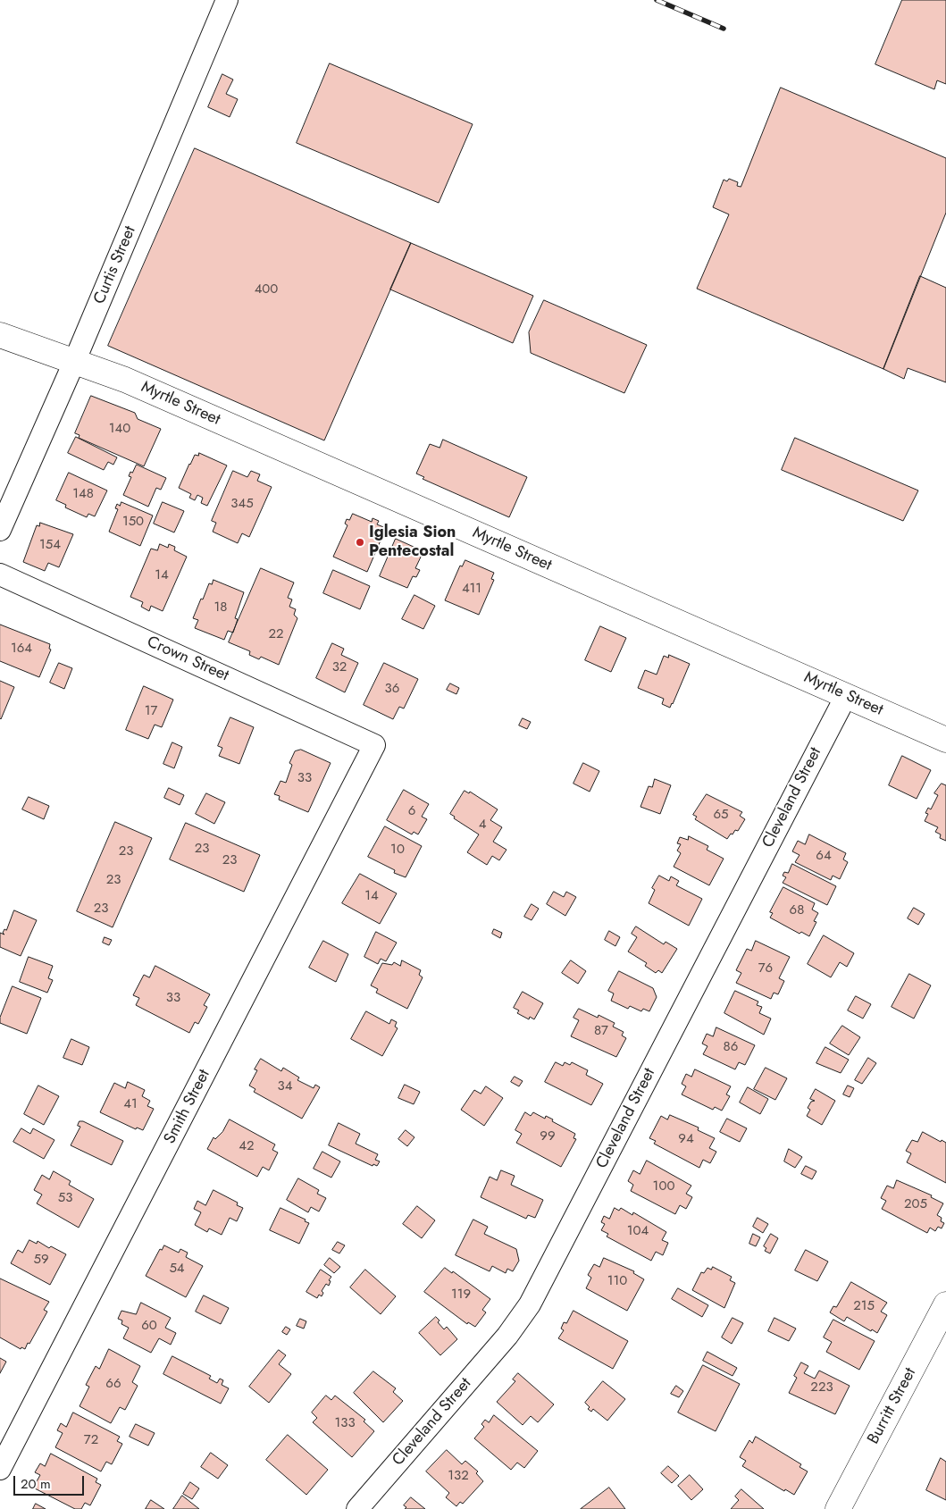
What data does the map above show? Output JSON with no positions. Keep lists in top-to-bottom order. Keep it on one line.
{"streets":{"street":["Curtis Street","Myrtle Street","Crown Street","Cleveland Street","Smith Street","Burritt Street"]},"crossings":[["Curtis Street","Myrtle Street"],["Myrtle Street","Cleveland Street"],["Crown Street","Smith Street"]],"places":["Iglesia Sion Pentecostal"],"house_numbers":["400","140","148","345","150","154","14","411","18","22","164","32","36","17","33","6","65","4","23","10","23","64","23","23","14","23","68","76","33","87","86","34","41","99","94","42","100","53","205","104","59","54","110","119","215","60","66","223","133","72","132"],"scale_bar":"20 m"}
